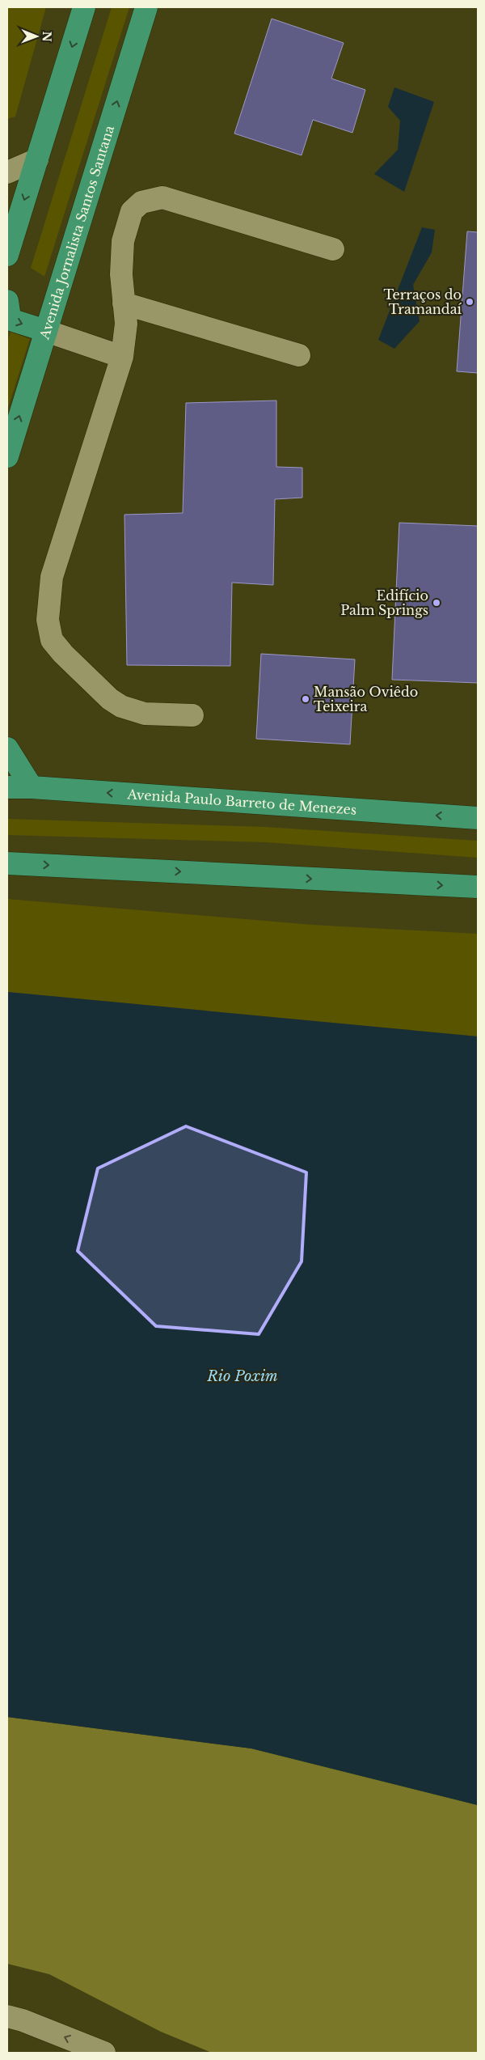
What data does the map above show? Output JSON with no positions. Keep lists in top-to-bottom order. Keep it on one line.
{"streets":{"main road":["Avenida Jornalista Santos Santana","Avenida Paulo Barreto de Menezes"]},"water":["Rio Poxim"],"places":["Terraços do Tramandaí","Edifício Palm Springs","Mansão Oviêdo Teixeira"],"north":"right"}
